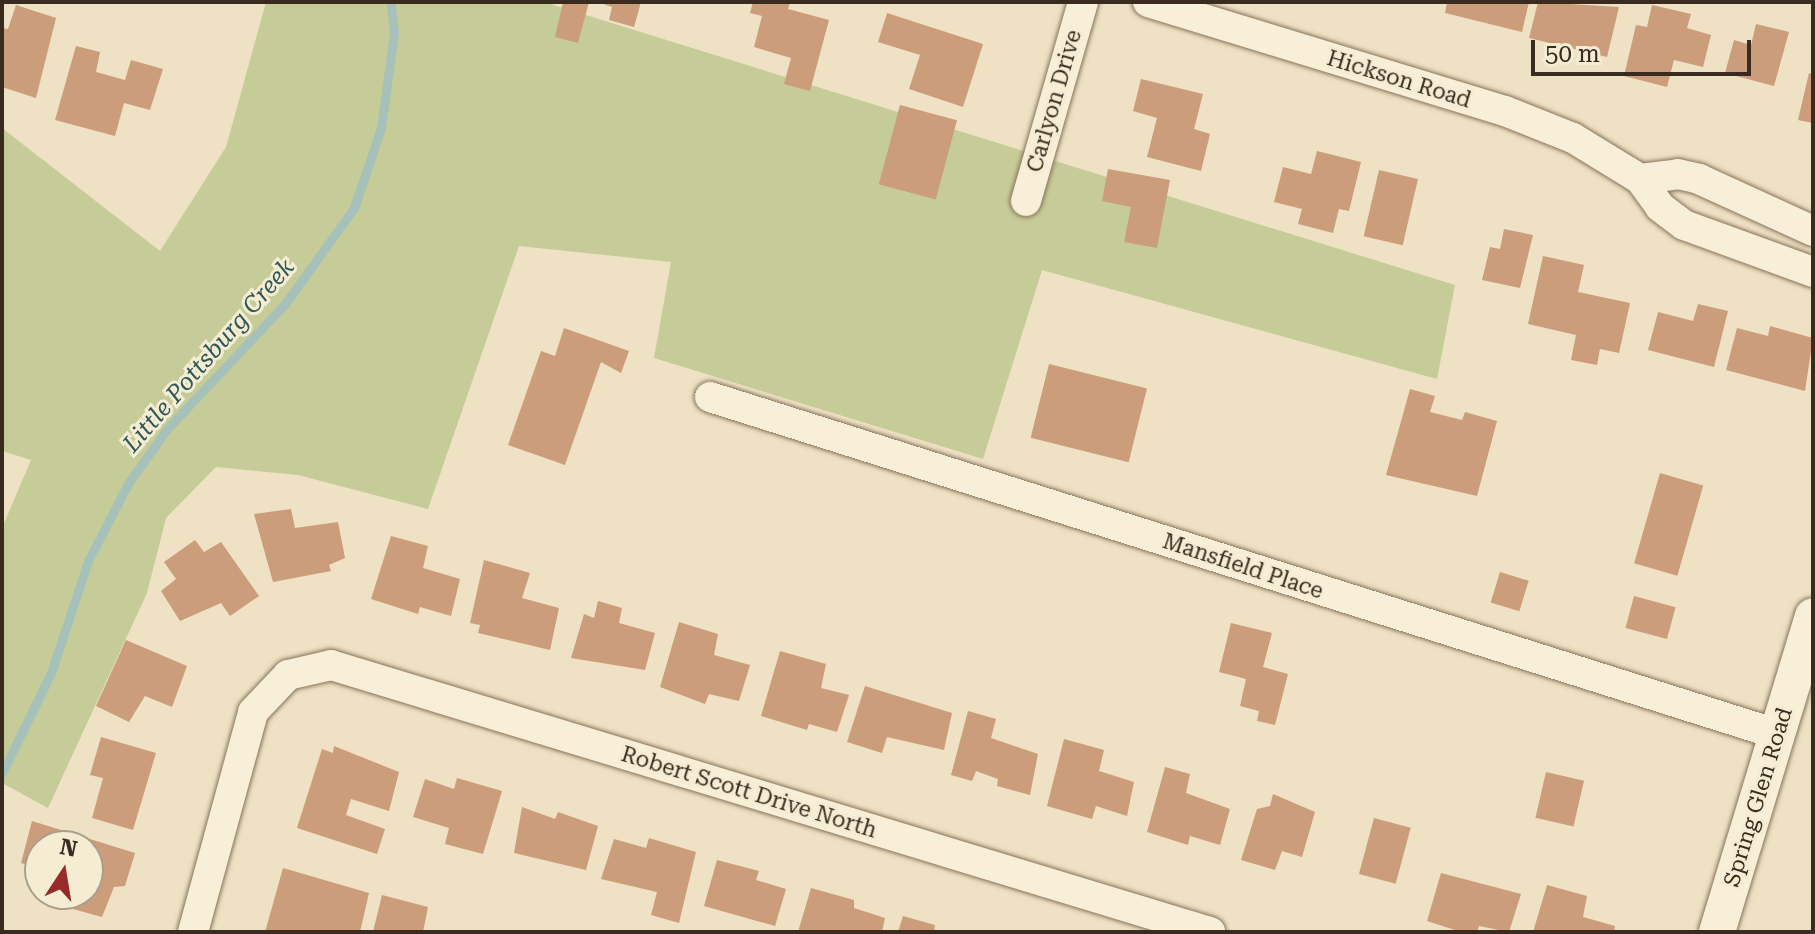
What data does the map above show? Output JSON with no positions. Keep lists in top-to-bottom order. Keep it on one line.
{"streets":{"street":["Hickson Road","Carlyon Drive","Mansfield Place","Robert Scott Drive North","Spring Glen Road"]},"crossings":[["Mansfield Place","Spring Glen Road"]],"water":["Little Pottsburg Creek"],"scale_bar":"50 m","north":"top"}
